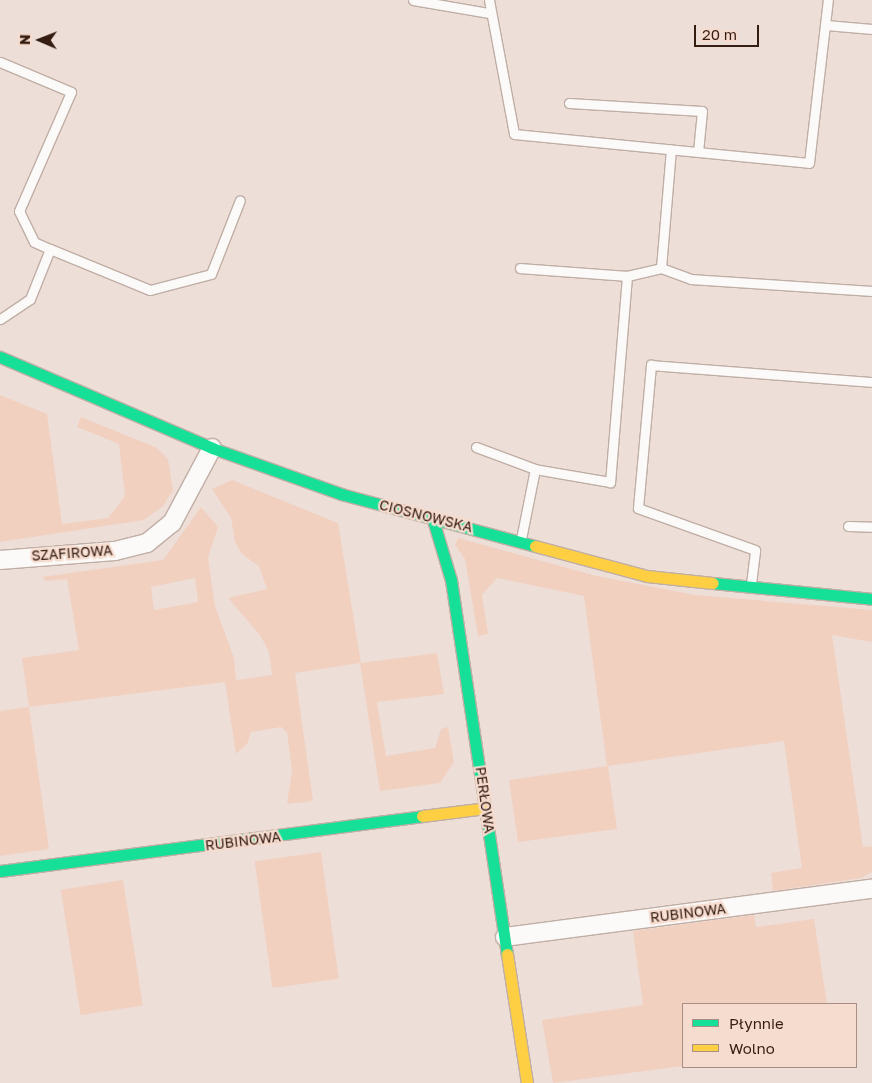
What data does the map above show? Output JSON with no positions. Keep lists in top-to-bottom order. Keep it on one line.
{"streets":{"street":["CIOSNOWSKA","SZAFIROWA","PERŁOWA","RUBINOWA"]},"crossings":[["CIOSNOWSKA","SZAFIROWA"],["CIOSNOWSKA","PERŁOWA"],["PERŁOWA","RUBINOWA"]],"legend":["Płynnie","Wolno"],"scale_bar":"20 m","north":"left"}
